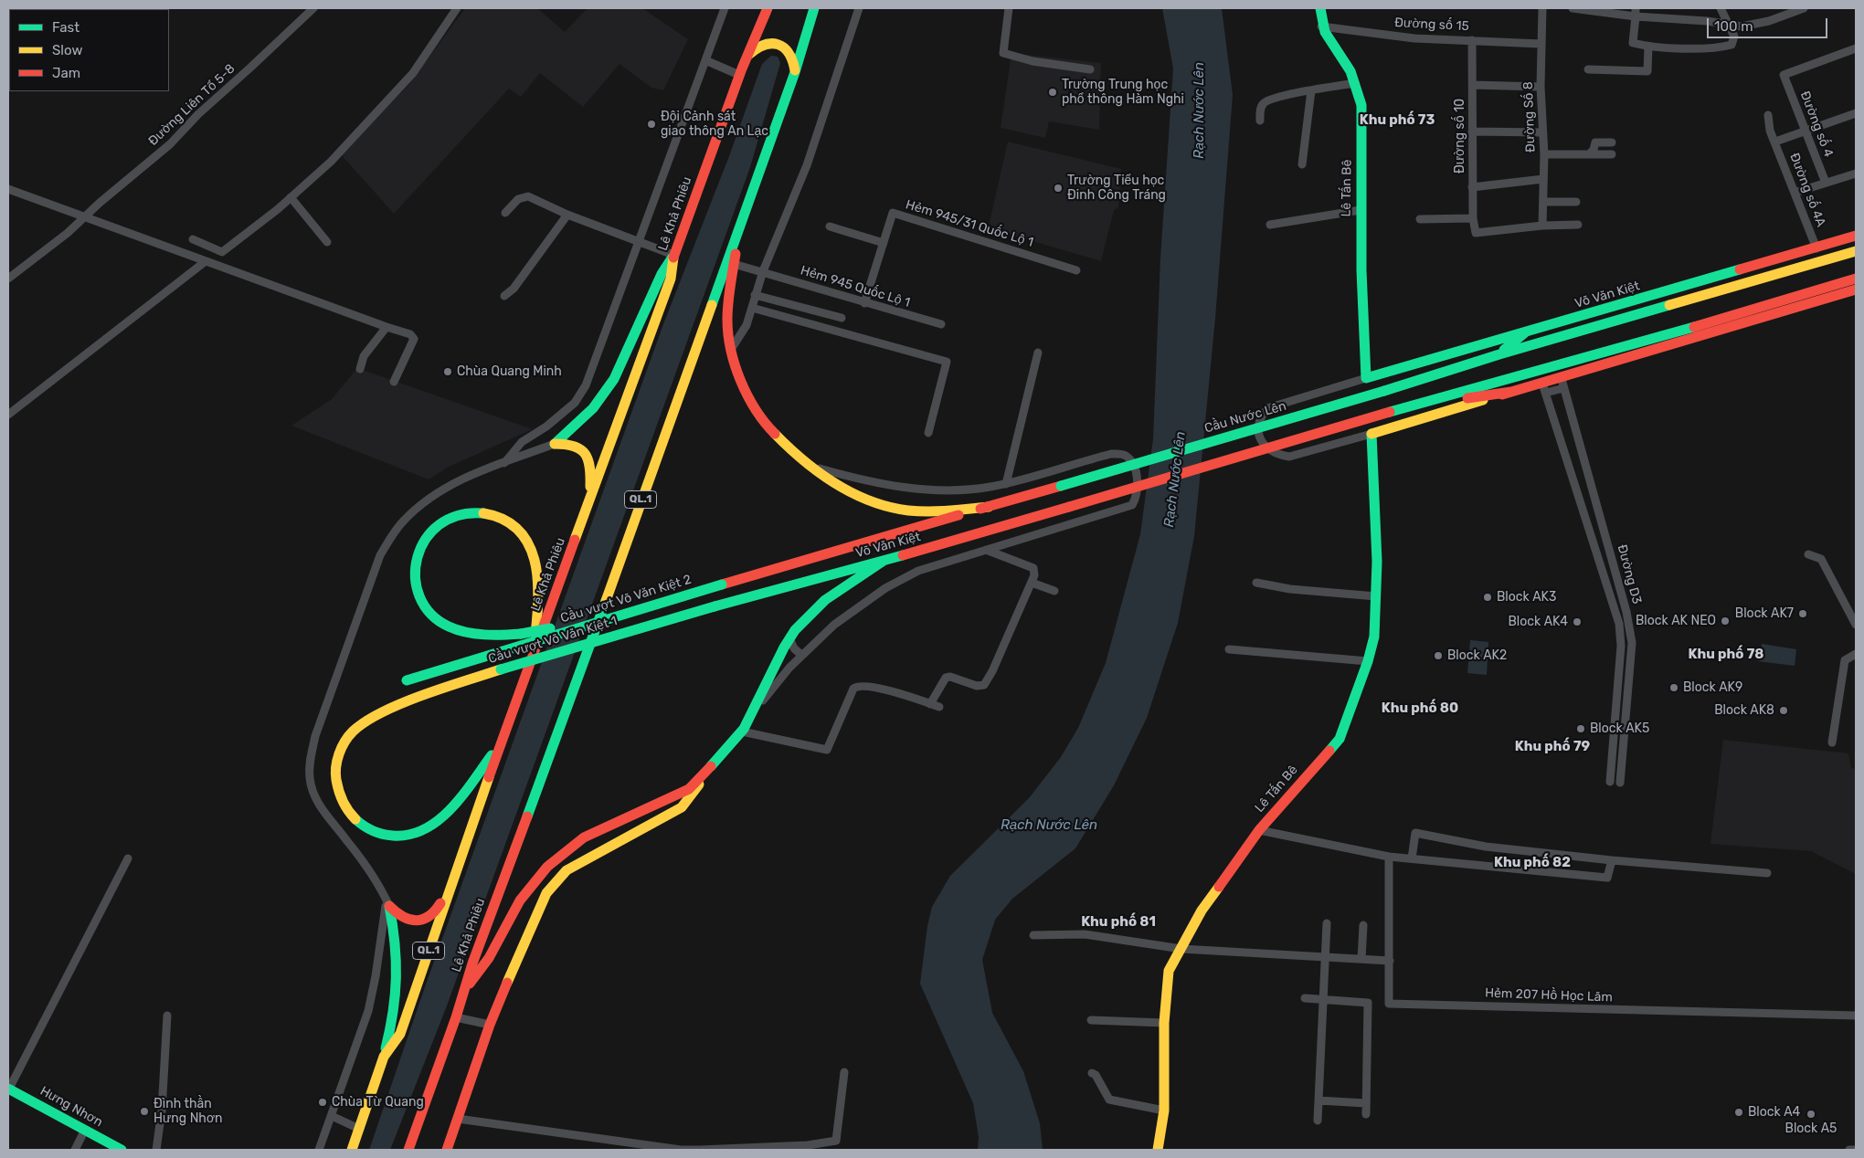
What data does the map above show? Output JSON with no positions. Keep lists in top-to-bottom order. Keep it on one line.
{"streets":{"main road":["Lê Tấn Bê","Lê Khả Phiêu","Võ Văn Kiệt","Cầu Nước Lên","QL.1","Cầu vượt Võ Văn Kiệt 2","Cầu vượt Võ Văn Kiệt 1","Hưng Nhơn"],"street":["Đường số 15","Đường Liên Tổ 5-8","Đường Số 8","Đường số 4","Đường số 10","Đường số 4A","Hẻm 945/31 Quốc Lộ 1","Hẻm 945 Quốc Lộ 1","Đường D3","Hẻm 207 Hồ Học Lãm"]},"crossings":[["Đường số 15","Đường Số 8"],["Đường số 15","Đường số 10"],["Đường số 15","Lê Tấn Bê"],["Đường Số 8","Đường số 10"],["Lê Tấn Bê","Võ Văn Kiệt"],["Đường số 4A","Võ Văn Kiệt"],["Lê Khả Phiêu","Cầu vượt Võ Văn Kiệt 1"],["Hẻm 945/31 Quốc Lộ 1","Hẻm 945 Quốc Lộ 1"],["Võ Văn Kiệt","Cầu Nước Lên"],["Võ Văn Kiệt","Cầu vượt Võ Văn Kiệt 2"],["Võ Văn Kiệt","Cầu vượt Võ Văn Kiệt 1"]],"districts":["Khu phố 73","Khu phố 78","Khu phố 80","Khu phố 79","Khu phố 82","Khu phố 81"],"water":["Rạch Nước Lên"],"places":["Trường Trung học phổ thông Hàm Nghi","Đội Cảnh sát giao thông An Lạc","Trường Tiểu học Đinh Công Tráng","Chùa Quang Minh","Block AK3","Block AK7","Block AK NEO","Block AK4","Block AK2","Block AK9","Block AK8","Block AK5","Chùa Từ Quang","Đình thần Hưng Nhơn","Block A4","Block A5"],"legend":["Fast","Slow","Jam"],"scale_bar":"100 m"}
